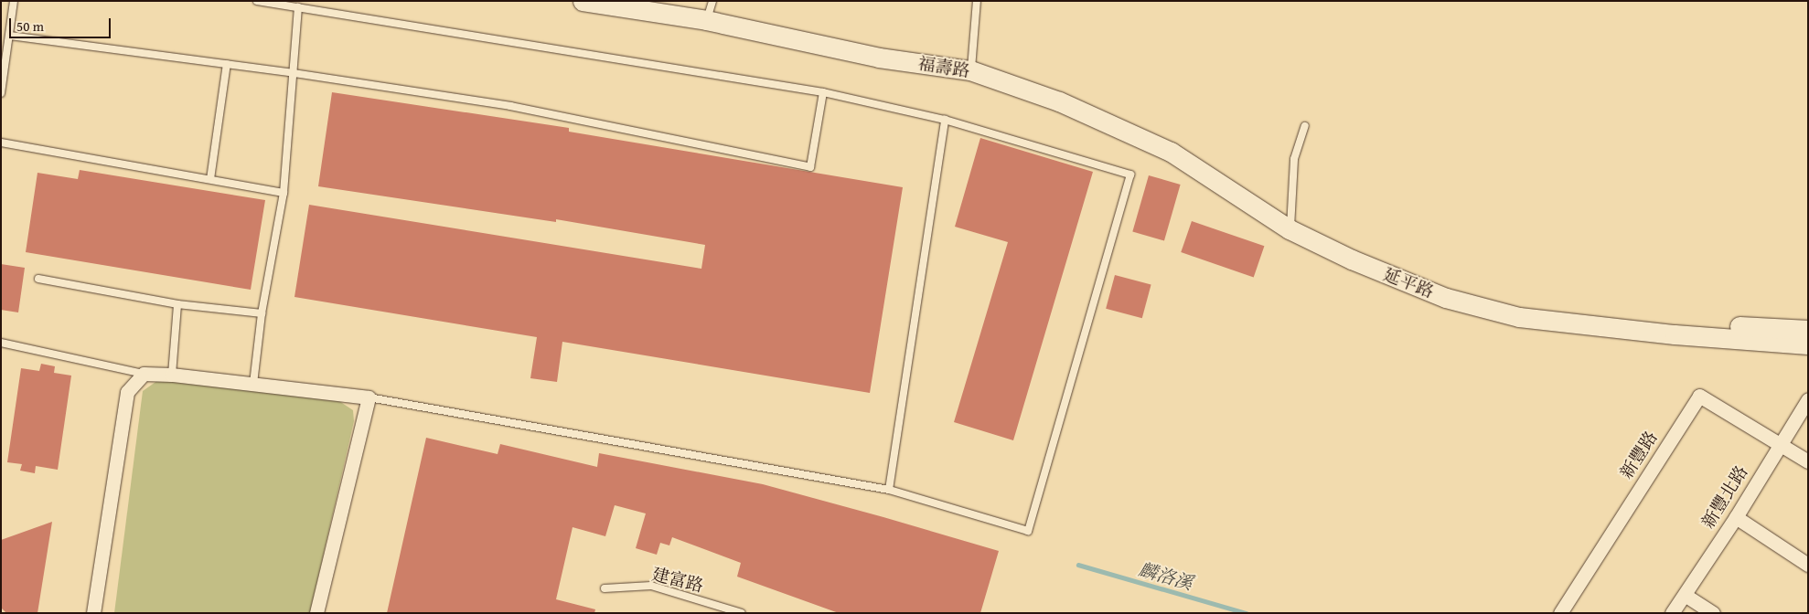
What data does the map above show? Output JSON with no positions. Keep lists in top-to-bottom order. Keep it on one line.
{"streets":{"street":["福壽路","延平路","新豐路","新豐北路"],"lane":["建富路"]},"crossings":[["福壽路","延平路"],["新豐路","新豐北路"]],"water":["麟洛溪"],"scale_bar":"50 m"}
